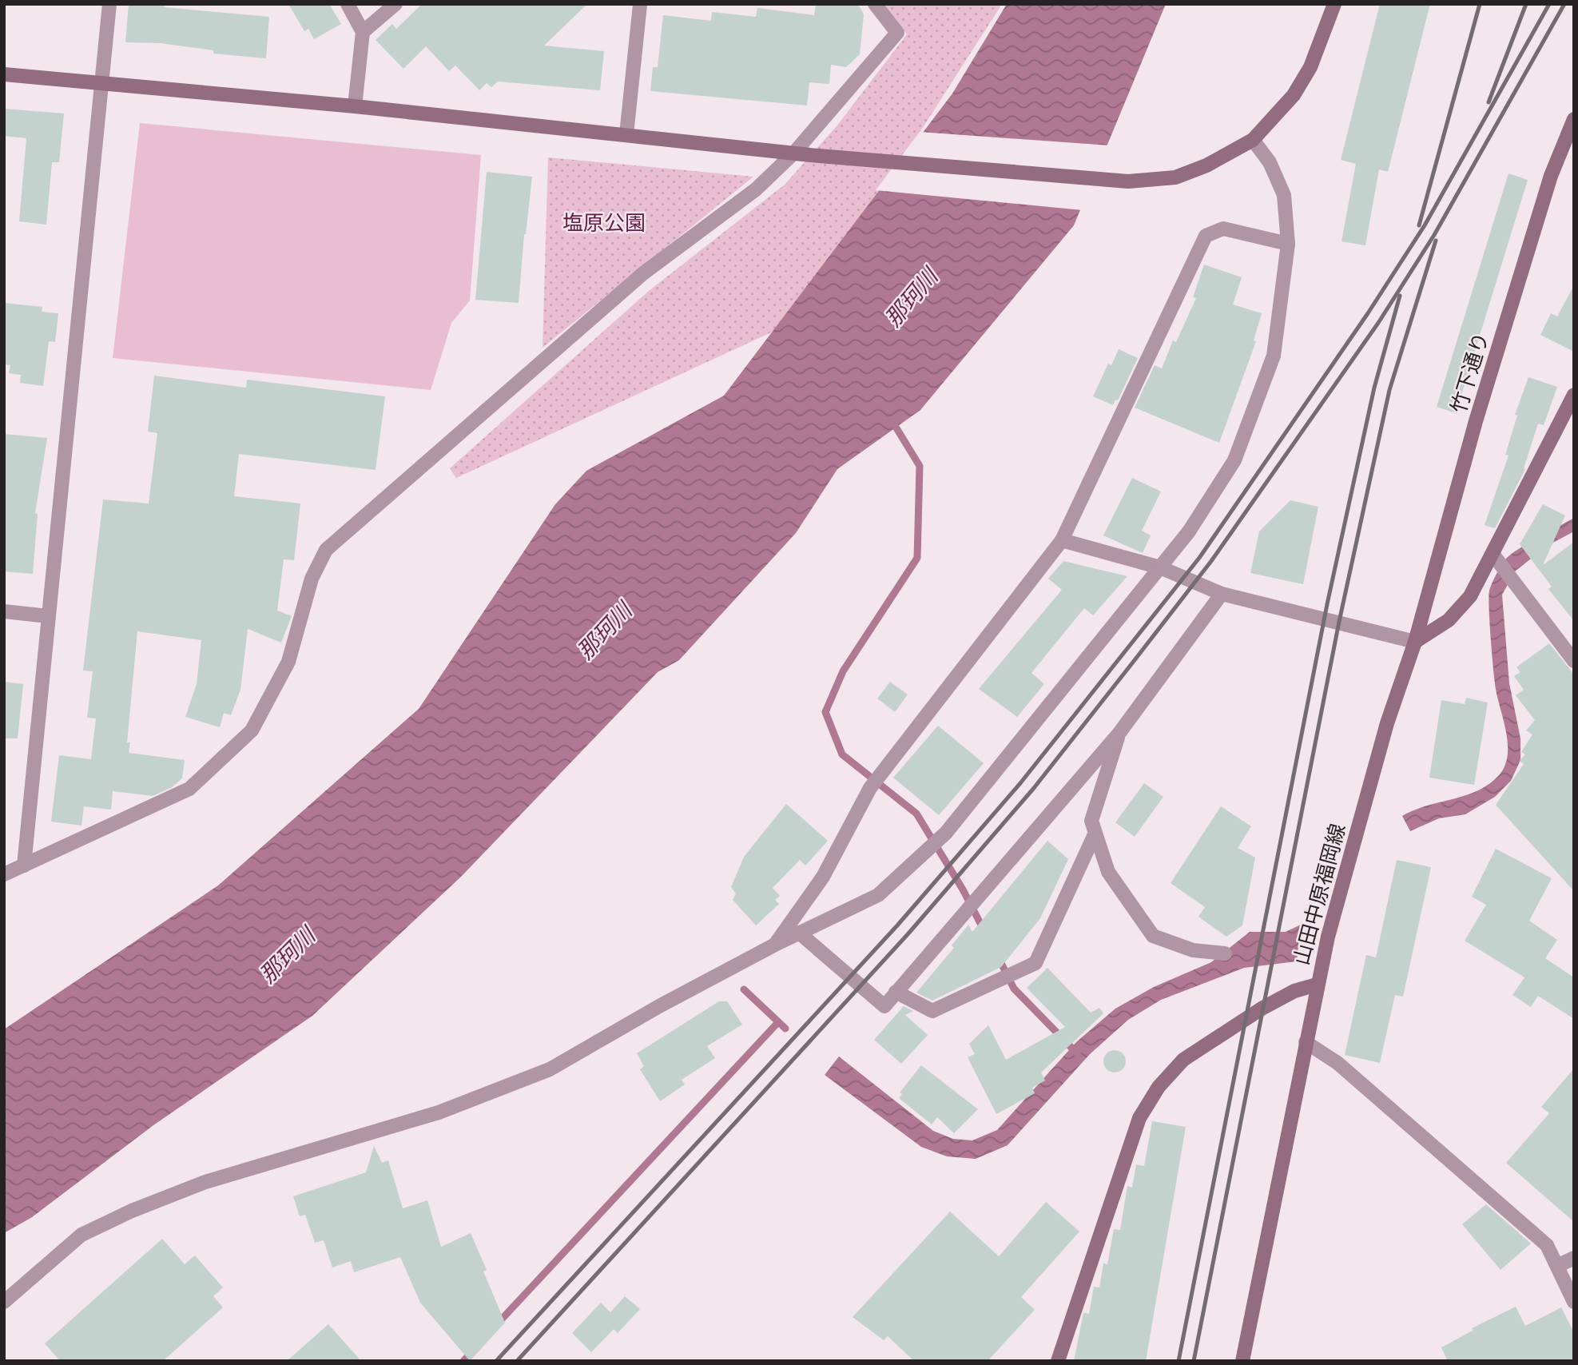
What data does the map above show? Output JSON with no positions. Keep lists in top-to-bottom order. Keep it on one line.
{"streets":{"street":["竹下通り","山田中原福岡線"]},"crossings":[["竹下通り","山田中原福岡線"]],"water":["那珂川"],"parks":["塩原公園"]}
